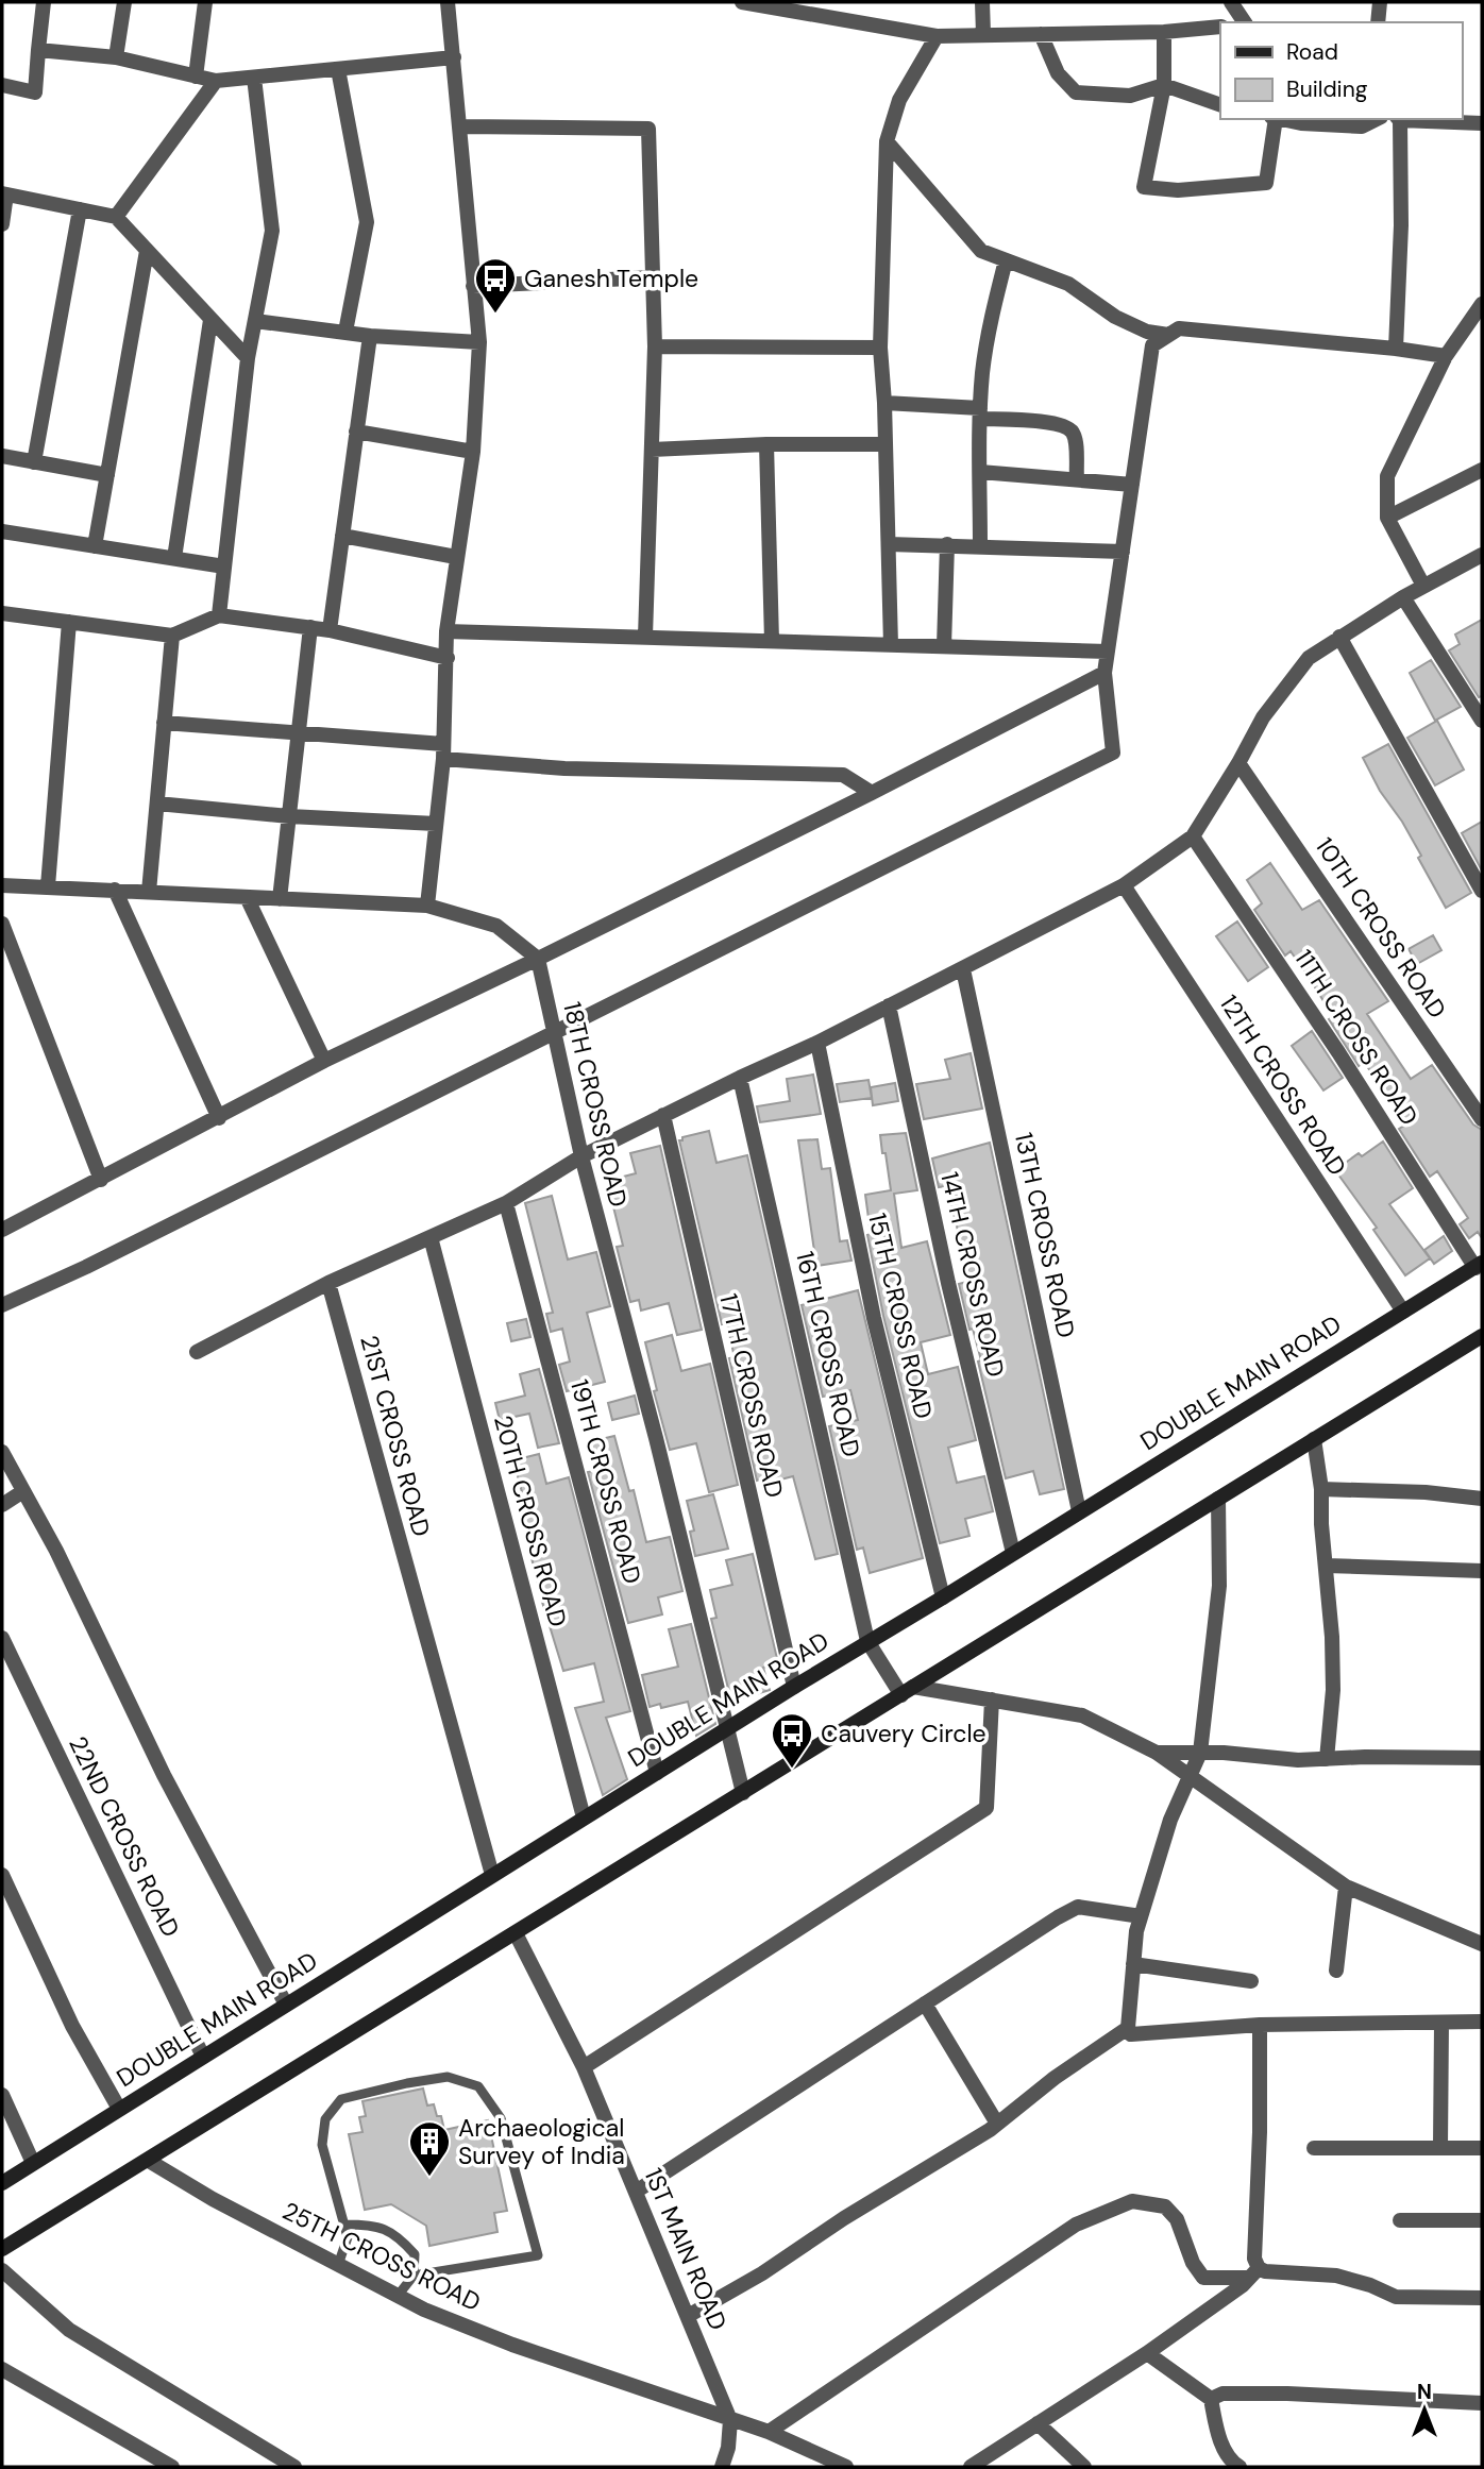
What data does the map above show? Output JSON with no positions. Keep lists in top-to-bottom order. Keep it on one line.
{"streets":{"street":["10TH CROSS ROAD","11TH CROSS ROAD","12TH CROSS ROAD","18TH CROSS ROAD","13TH CROSS ROAD","14TH CROSS ROAD","15TH CROSS ROAD","16TH CROSS ROAD","DOUBLE MAIN ROAD","17TH CROSS ROAD","21ST CROSS ROAD","19TH CROSS ROAD","20TH CROSS ROAD","22ND CROSS ROAD","1ST MAIN ROAD","25TH CROSS ROAD"]},"crossings":[["11TH CROSS ROAD","DOUBLE MAIN ROAD"],["12TH CROSS ROAD","DOUBLE MAIN ROAD"],["18TH CROSS ROAD","DOUBLE MAIN ROAD"],["13TH CROSS ROAD","DOUBLE MAIN ROAD"],["14TH CROSS ROAD","DOUBLE MAIN ROAD"],["15TH CROSS ROAD","DOUBLE MAIN ROAD"],["16TH CROSS ROAD","DOUBLE MAIN ROAD"],["DOUBLE MAIN ROAD","17TH CROSS ROAD"],["DOUBLE MAIN ROAD","21ST CROSS ROAD"],["DOUBLE MAIN ROAD","19TH CROSS ROAD"],["DOUBLE MAIN ROAD","20TH CROSS ROAD"],["DOUBLE MAIN ROAD","22ND CROSS ROAD"],["1ST MAIN ROAD","25TH CROSS ROAD"]],"places":{"bus stop":["Ganesh Temple","Cauvery Circle"],"building":["Archaeological Survey of India"]},"legend":["Road","Building"],"north":"top"}
